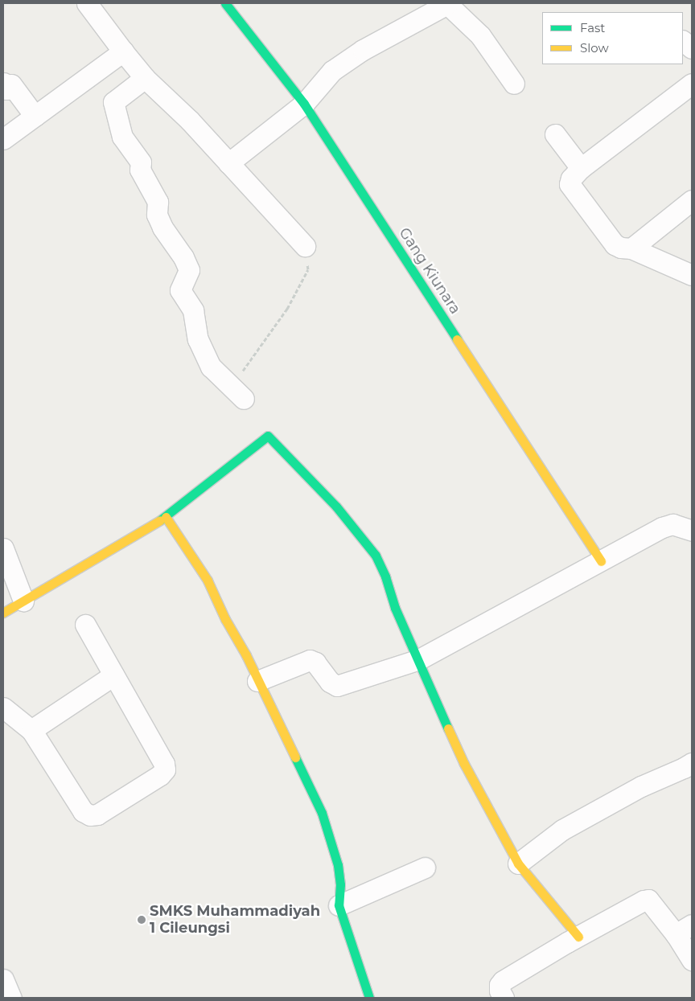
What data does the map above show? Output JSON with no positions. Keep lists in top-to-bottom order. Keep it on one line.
{"streets":{"street":["Gang Kiunara"]},"places":["SMKS Muhammadiyah 1 Cileungsi"],"legend":["Fast","Slow"]}
